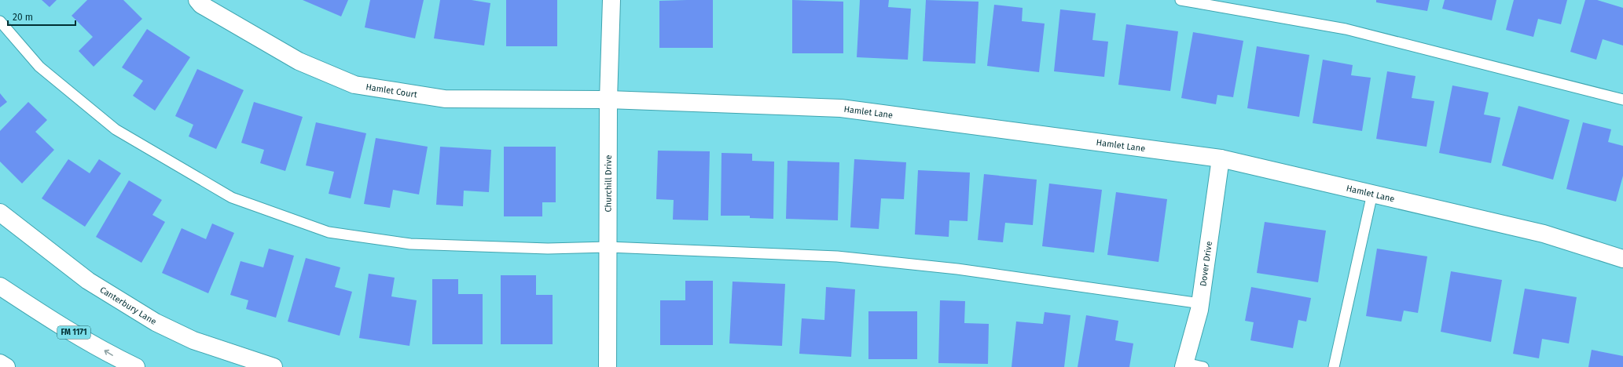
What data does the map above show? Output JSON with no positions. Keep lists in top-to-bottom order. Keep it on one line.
{"streets":{"street":["Hamlet Court","Hamlet Lane","Churchill Drive","Dover Drive","Canterbury Lane","FM 1171"]},"crossings":[["Hamlet Court","Hamlet Lane"],["Hamlet Court","Churchill Drive"],["Hamlet Lane","Churchill Drive"],["Hamlet Lane","Dover Drive"]],"scale_bar":"20 m"}
